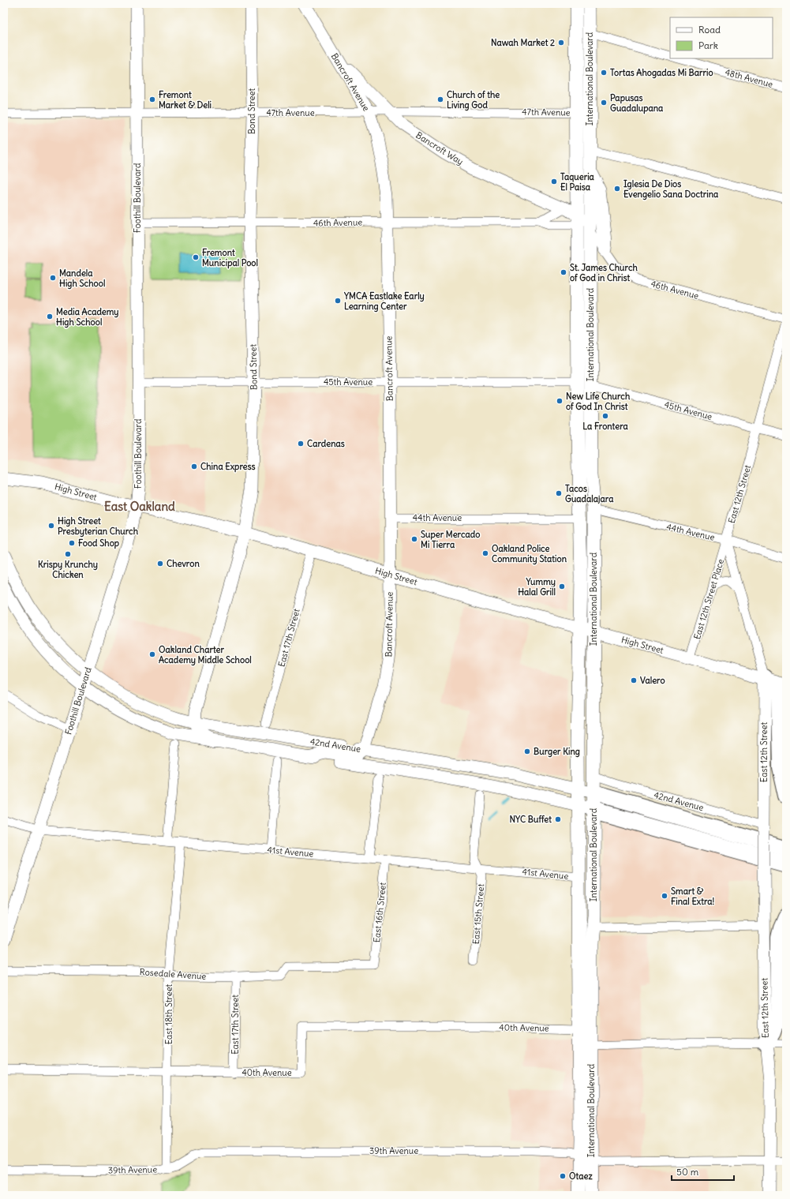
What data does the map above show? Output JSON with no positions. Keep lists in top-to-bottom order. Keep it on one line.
{"streets":{"main road":["International Boulevard","Bancroft Avenue","Bond Street","Bancroft Way","Foothill Boulevard","46th Avenue","High Street","East 12th Street","42nd Avenue"],"street":["48th Avenue","47th Avenue","45th Avenue","44th Avenue","East 12th Street Place","East 17th Street","41st Avenue","East 16th Street","East 15th Street","Rosedale Avenue","East 18th Street","40th Avenue","39th Avenue"]},"crossings":[["International Boulevard","47th Avenue"],["International Boulevard","46th Avenue"],["International Boulevard","45th Avenue"],["International Boulevard","High Street"],["International Boulevard","44th Avenue"],["International Boulevard","42nd Avenue"],["International Boulevard","41st Avenue"],["International Boulevard","40th Avenue"],["International Boulevard","39th Avenue"],["Bancroft Avenue","47th Avenue"],["Bancroft Avenue","Bancroft Way"],["Bancroft Avenue","46th Avenue"],["Bancroft Avenue","45th Avenue"],["Bancroft Avenue","High Street"],["Bancroft Avenue","44th Avenue"],["Bancroft Avenue","42nd Avenue"],["Bond Street","47th Avenue"],["Bond Street","46th Avenue"],["Bond Street","45th Avenue"],["Bond Street","High Street"],["Bond Street","42nd Avenue"],["47th Avenue","Bancroft Way"],["47th Avenue","Foothill Boulevard"],["Bancroft Way","46th Avenue"],["Foothill Boulevard","46th Avenue"],["Foothill Boulevard","45th Avenue"],["Foothill Boulevard","High Street"],["Foothill Boulevard","42nd Avenue"],["Foothill Boulevard","41st Avenue"],["45th Avenue","East 12th Street"],["High Street","East 12th Street"],["High Street","East 12th Street Place"],["High Street","East 17th Street"],["East 12th Street","44th Avenue"],["East 12th Street","East 12th Street Place"],["East 12th Street","42nd Avenue"],["East 12th Street","39th Avenue"],["44th Avenue","East 12th Street Place"],["East 17th Street","Rosedale Avenue"],["East 17th Street","40th Avenue"],["41st Avenue","East 16th Street"],["41st Avenue","East 15th Street"],["41st Avenue","East 18th Street"],["East 16th Street","Rosedale Avenue"],["Rosedale Avenue","East 18th Street"],["East 18th Street","40th Avenue"],["East 18th Street","39th Avenue"]],"districts":["East Oakland"],"places":["Nawah Market 2","Tortas Ahogadas Mi Barrio","Fremont Market & Deli","Church of the Living God","Papusas Guadalupana","Taqueria El Paisa","Iglesia De Dios Evengelio Sana Doctrina","Fremont Municipal Pool","St. James Church of God in Christ","Mandela High School","YMCA Eastlake Early Learning Center","Media Academy High School","New Life Church of God In Christ","La Frontera","Cardenas","China Express","Tacos Guadalajara","High Street Presbyterian Church","Super Mercado Mi Tierra","Food Shop","Oakland Police Community Station","Krispy Krunchy Chicken","Chevron","Yummy Halal Grill","Oakland Charter Academy Middle School","Valero","Burger King","NYC Buffet","Smart & Final Extra!","Otaez"],"legend":["Road","Park"],"scale_bar":"50 m"}
